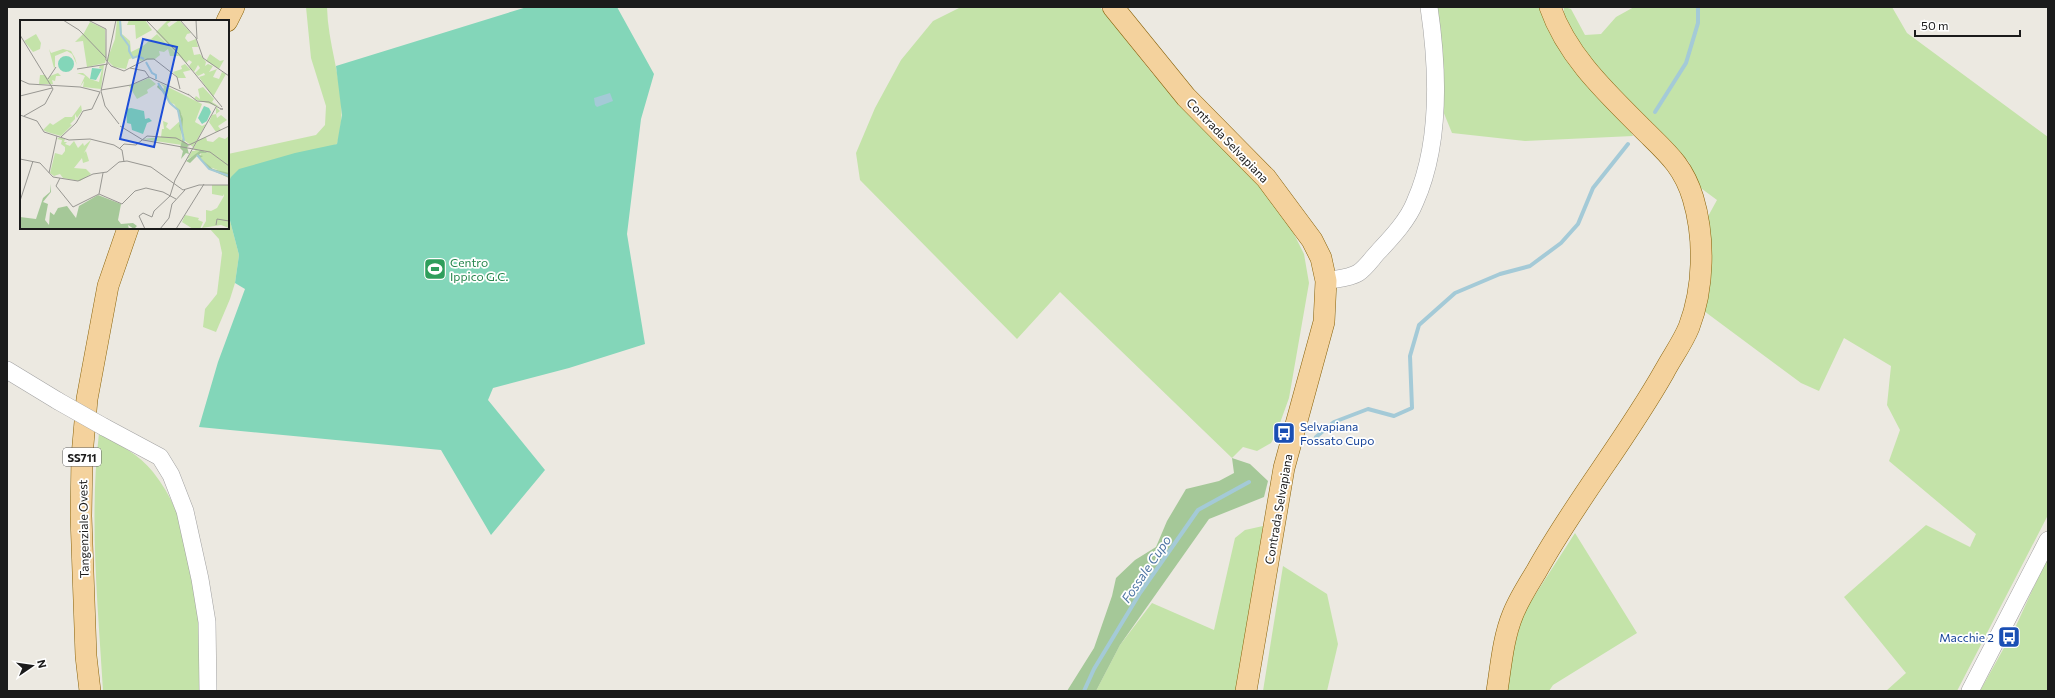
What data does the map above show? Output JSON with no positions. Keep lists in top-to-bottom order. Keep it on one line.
{"streets":{"main road":["Contrada Selvapiana","SS711","Tangenziale Ovest"]},"water":["Fossale Cupo"],"places":{"sports":["Centro Ippico G.C."],"bus stop":["Selvapiana Fossato Cupo","Macchie 2"]},"scale_bar":"50 m","north":"right"}
